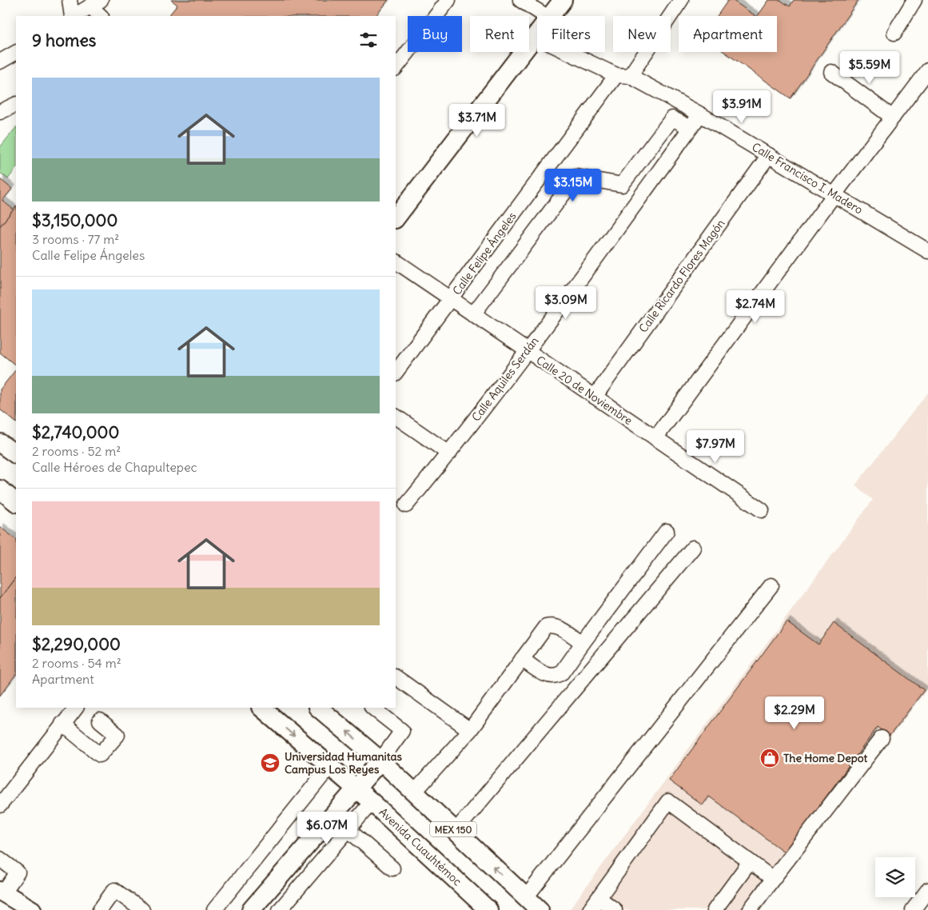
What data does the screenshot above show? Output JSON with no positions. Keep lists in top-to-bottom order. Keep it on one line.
{"streets":{"main road":["MEX 150","Avenida Cuauhtémoc"],"street":["Calle Francisco I. Madero","Calle Felipe Ángeles","Calle Ricardo Flores Magón","Calle Aquiles Serdán","Calle 20 de Noviembre"]},"crossings":[["Calle Francisco I. Madero","Calle Felipe Ángeles"],["Calle Francisco I. Madero","Calle Ricardo Flores Magón"],["Calle Francisco I. Madero","Calle Aquiles Serdán"],["Calle Felipe Ángeles","Calle 20 de Noviembre"],["Calle Ricardo Flores Magón","Calle 20 de Noviembre"],["Calle Aquiles Serdán","Calle 20 de Noviembre"]],"places":{"shop":["The Home Depot"],"school or university":["Universidad Humanitas Campus Los Reyes"]},"page":{"chip":["Buy","Rent","Filters","New","Apartment"],"heading":"9 homes","price":["$5.59M","$3.91M","$3.71M","$3.15M","$3.09M","$2.74M","$7.97M","$2.29M","$6.07M"],"list":[{"name":"$3,150,000","note":"3 rooms · 77 m² · Calle Felipe Ángeles"},{"name":"$2,740,000","note":"2 rooms · 52 m² · Calle Héroes de Chapultepec"},{"name":"$2,290,000","note":"2 rooms · 54 m² · Apartment"}]}}
